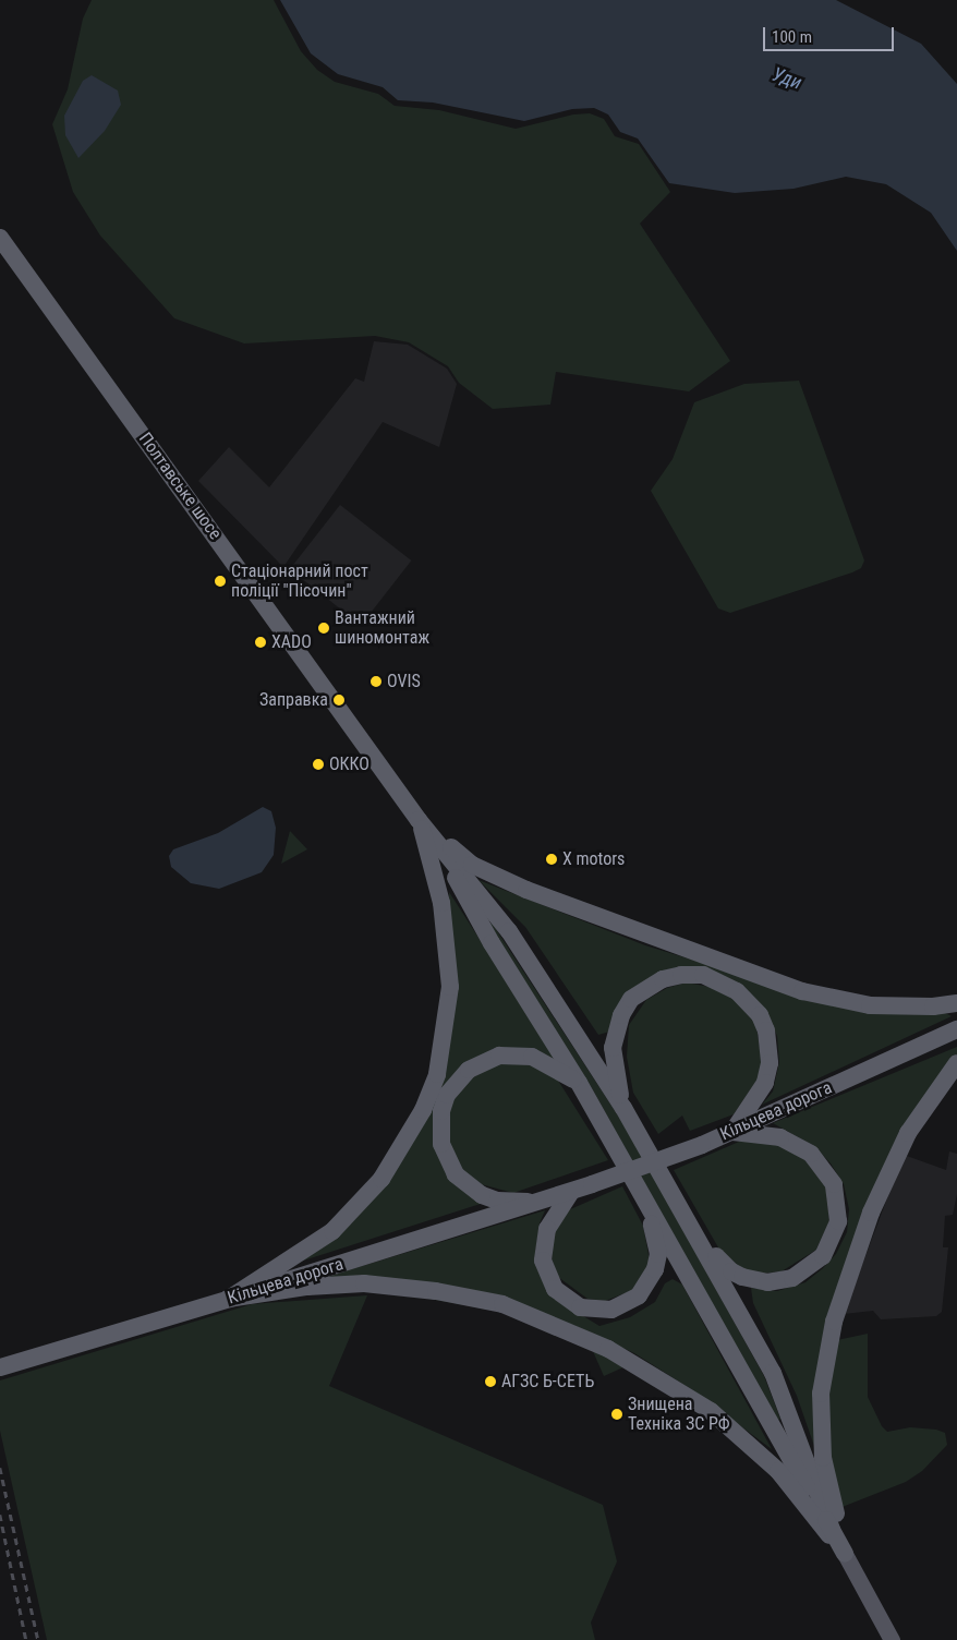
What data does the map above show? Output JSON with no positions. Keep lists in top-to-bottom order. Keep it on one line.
{"streets":{"highway":["Полтавське шосе","Кільцева дорога"]},"water":["Уди"],"places":["Стаціонарний пост поліції \"Пісочин\"","Вантажний шиномонтаж","XADO","OVIS","Заправка","ОККО","Х motors","АГЗС Б-СЕТЬ","Знищена Техніка ЗС РФ"],"scale_bar":"100 m"}
